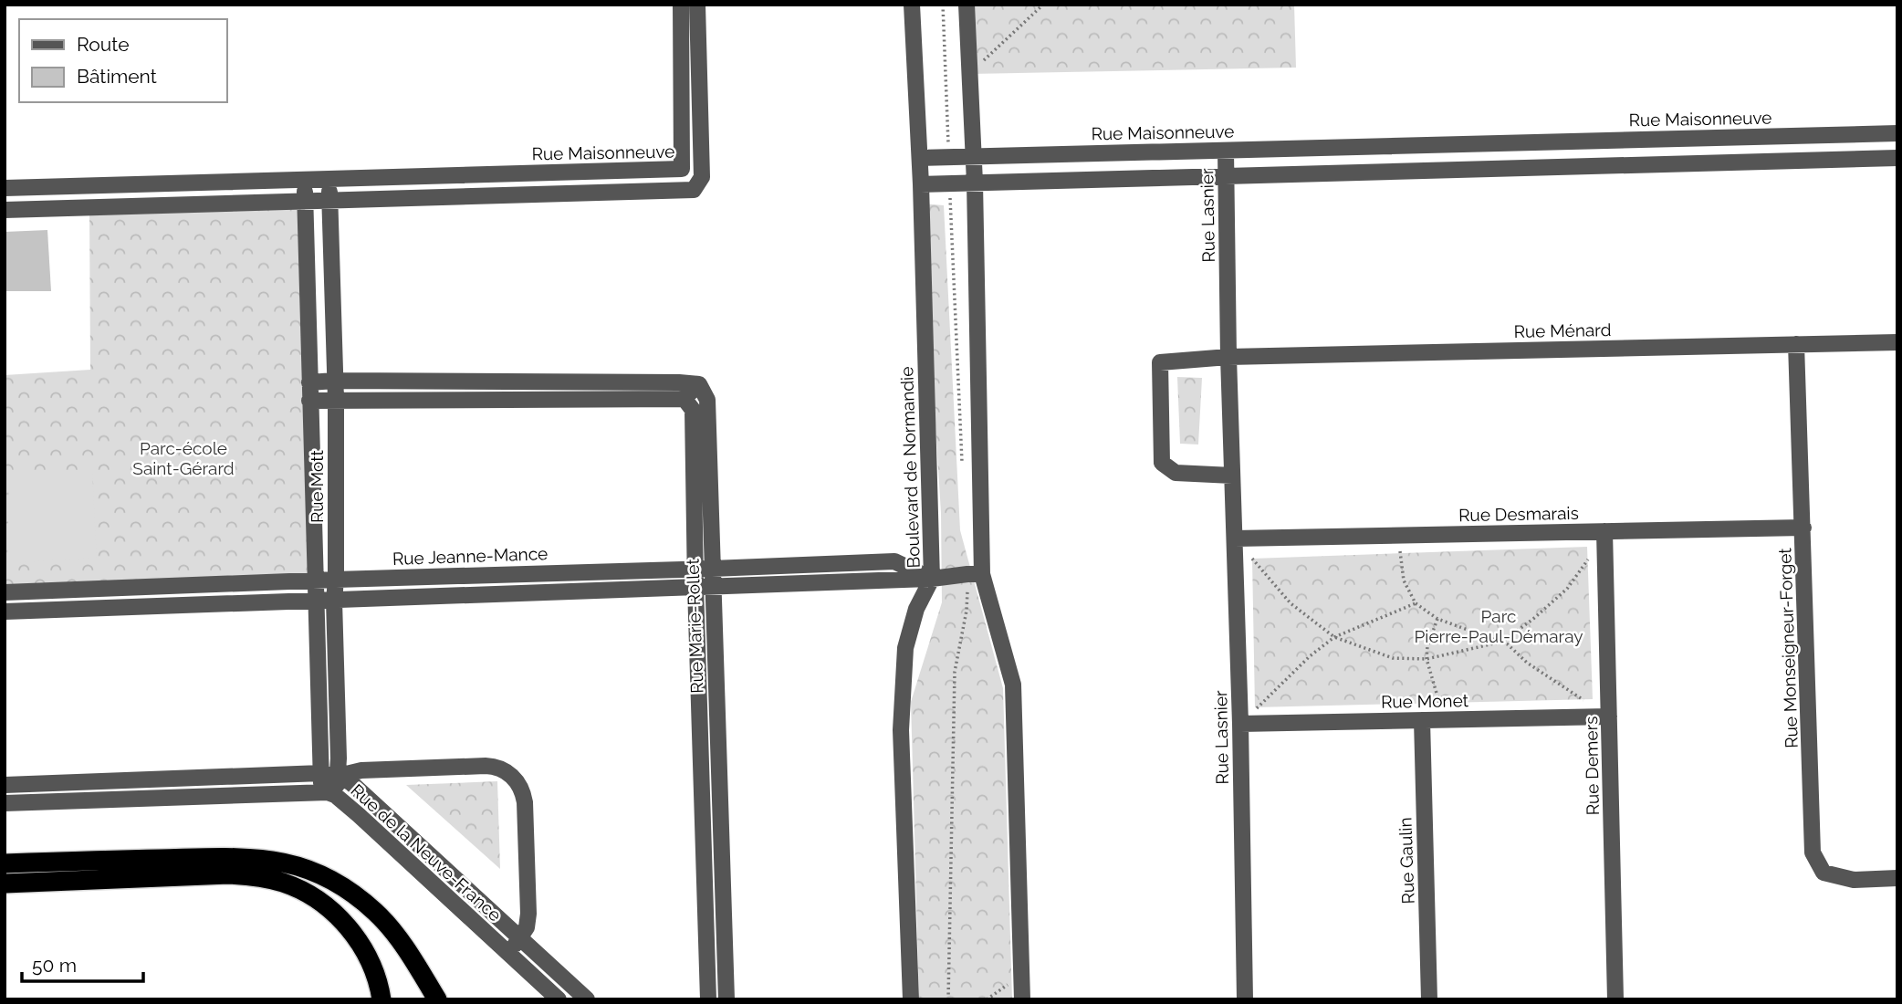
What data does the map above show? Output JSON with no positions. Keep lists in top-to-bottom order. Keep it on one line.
{"streets":{"street":["Rue Maisonneuve","Rue Lasnier","Rue Ménard","Boulevard de Normandie","Rue Mott","Rue Desmarais","Rue Jeanne-Mance","Rue Marie-Rollet","Rue Monseigneur-Forget","Rue Monet","Rue Demers","Rue de la Neuve-France","Rue Gaulin"]},"crossings":[["Rue Maisonneuve","Rue Lasnier"],["Rue Maisonneuve","Boulevard de Normandie"],["Rue Maisonneuve","Rue Mott"],["Rue Lasnier","Rue Ménard"],["Rue Lasnier","Rue Desmarais"],["Rue Lasnier","Rue Monet"],["Rue Ménard","Rue Monseigneur-Forget"],["Boulevard de Normandie","Rue Jeanne-Mance"],["Rue Mott","Rue Jeanne-Mance"],["Rue Mott","Rue de la Neuve-France"],["Rue Desmarais","Rue Monseigneur-Forget"],["Rue Desmarais","Rue Demers"],["Rue Jeanne-Mance","Rue Marie-Rollet"],["Rue Monet","Rue Demers"],["Rue Monet","Rue Gaulin"]],"parks":["Parc-école Saint-Gérard","Parc Pierre-Paul-Démaray"],"legend":["Route","Bâtiment"],"scale_bar":"50 m"}
